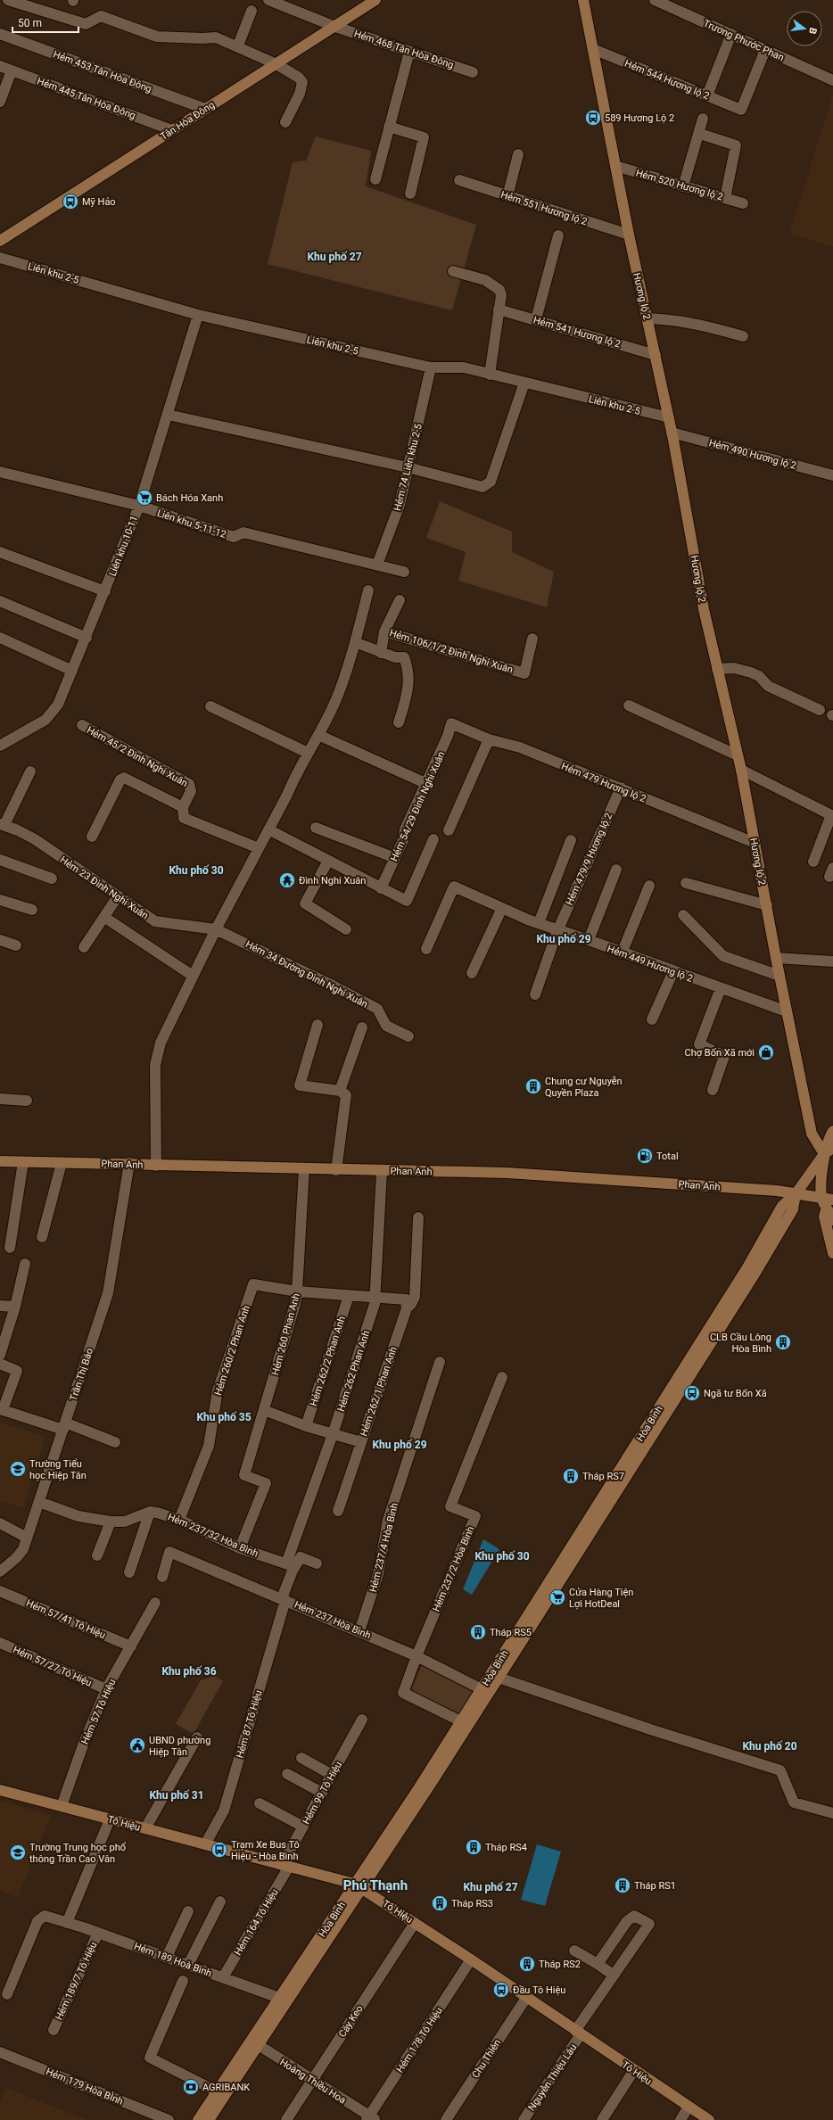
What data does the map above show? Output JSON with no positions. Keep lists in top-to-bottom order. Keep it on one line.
{"streets":{"main road":["Tân Hòa Đông","Hương lộ 2","Phan Anh","Hòa Bình","Tô Hiệu"],"street":["Trương Phước Phan","Hẻm 468 Tân Hòa Đông","Hẻm 453 Tân Hòa Đông","Hẻm 544 Hương lộ 2","Hẻm 445 Tân Hòa Đông","Hẻm 520 Hương lộ 2","Hẻm 551 Hương lộ 2","Liên khu 2-5","Hẻm 541 Hương lộ 2","Hẻm 490 Hương lộ 2","Hẻm 74 Liên khu 2-5","Liên khu 5-11-12","Liên khu 10-11","Hẻm 106/1/2 Đình Nghi Xuân","Hẻm 45/2 Đình Nghi Xuân","Hẻm 479 Hương lộ 2","Hẻm 54/29 Đình Nghi Xuân","Hẻm 479/9 Hương lộ 2","Hẻm 23 Đình Nghi Xuân","Hẻm 449 Hương lộ 2","Hẻm 34 Đường Đình Nghi Xuân","Hẻm 260 Phan Anh","Hẻm 260/2 Phan Anh","Hẻm 262/2 Phan Anh","Hẻm 262 Phan Anh","Trần Thị Báo","Hẻm 262/1 Phan Anh","Hẻm 237/32 Hòa Bình","Hẻm 237/4 Hòa Bình","Hẻm 237/2 Hòa Bình","Hẻm 57/41 Tô Hiệu","Hẻm 237 Hòa Bình","Hẻm 57/27 Tô Hiệu","Hẻm 57 Tô Hiệu","Hẻm 87 Tô Hiệu","Hẻm 99 Tô Hiệu","Hẻm 164 Tô Hiệu","Hẻm 189 Hoà Bình","Hẻm 189/7 Tô Hiệu","Cây Keo","Hẻm 178 Tô Hiệu","Chu Thiên","Nguyễn Thiệu Lâu","Hoàng Thiều Hoa","Hẻm 179 Hòa BÌnh"]},"crossings":[["Trương Phước Phan","Hẻm 544 Hương lộ 2"],["Hẻm 468 Tân Hòa Đông","Tân Hòa Đông"],["Hẻm 453 Tân Hòa Đông","Tân Hòa Đông"],["Hẻm 544 Hương lộ 2","Hương lộ 2"],["Hẻm 445 Tân Hòa Đông","Tân Hòa Đông"],["Hẻm 520 Hương lộ 2","Hương lộ 2"],["Hẻm 551 Hương lộ 2","Hương lộ 2"],["Liên khu 2-5","Hương lộ 2"],["Liên khu 2-5","Hẻm 74 Liên khu 2-5"],["Liên khu 2-5","Liên khu 10-11"],["Hương lộ 2","Hẻm 541 Hương lộ 2"],["Hương lộ 2","Hẻm 490 Hương lộ 2"],["Hương lộ 2","Hẻm 479 Hương lộ 2"],["Hương lộ 2","Hẻm 449 Hương lộ 2"],["Hương lộ 2","Hòa Bình"],["Hẻm 74 Liên khu 2-5","Liên khu 5-11-12"],["Liên khu 5-11-12","Liên khu 10-11"],["Hẻm 479 Hương lộ 2","Hẻm 54/29 Đình Nghi Xuân"],["Hẻm 479 Hương lộ 2","Hẻm 479/9 Hương lộ 2"],["Hẻm 479/9 Hương lộ 2","Hẻm 449 Hương lộ 2"],["Hẻm 23 Đình Nghi Xuân","Hẻm 34 Đường Đình Nghi Xuân"],["Phan Anh","Hẻm 260 Phan Anh"],["Phan Anh","Hẻm 262 Phan Anh"],["Phan Anh","Trần Thị Báo"],["Phan Anh","Hòa Bình"],["Hẻm 260 Phan Anh","Hẻm 260/2 Phan Anh"],["Hẻm 260 Phan Anh","Hẻm 237/32 Hòa Bình"],["Hẻm 260/2 Phan Anh","Hẻm 237/32 Hòa Bình"],["Hẻm 262 Phan Anh","Hẻm 237/32 Hòa Bình"],["Hòa Bình","Hẻm 237 Hòa Bình"],["Hòa Bình","Tô Hiệu"],["Hòa Bình","Hẻm 189 Hoà Bình"],["Hòa Bình","Hoàng Thiều Hoa"],["Hẻm 237/4 Hòa Bình","Hẻm 237 Hòa Bình"],["Hẻm 237/2 Hòa Bình","Hẻm 237 Hòa Bình"],["Hẻm 57/41 Tô Hiệu","Hẻm 57 Tô Hiệu"],["Hẻm 237 Hòa Bình","Hẻm 87 Tô Hiệu"],["Hẻm 57/27 Tô Hiệu","Hẻm 57 Tô Hiệu"],["Hẻm 57 Tô Hiệu","Tô Hiệu"],["Hẻm 87 Tô Hiệu","Tô Hiệu"],["Hẻm 99 Tô Hiệu","Tô Hiệu"],["Hẻm 99 Tô Hiệu","Hẻm 164 Tô Hiệu"],["Tô Hiệu","Hẻm 164 Tô Hiệu"],["Tô Hiệu","Cây Keo"],["Tô Hiệu","Hẻm 178 Tô Hiệu"],["Tô Hiệu","Chu Thiên"],["Tô Hiệu","Nguyễn Thiệu Lâu"],["Hẻm 164 Tô Hiệu","Hẻm 189 Hoà Bình"],["Hẻm 189 Hoà Bình","Hẻm 189/7 Tô Hiệu"],["Cây Keo","Hoàng Thiều Hoa"],["Hẻm 178 Tô Hiệu","Hoàng Thiều Hoa"]],"districts":["Khu phố 27","Khu phố 30","Khu phố 29","Khu phố 35","Khu phố 29","Khu phố 30","Khu phố 36","Khu phố 20","Khu phố 31","Phú Thạnh","Khu phố 27"],"places":{"bus stop":["589 Hương Lộ 2","Mỹ Hảo","Ngã tư Bốn Xã","Trạm Xe Bus Tô Hiệu - Hòa Bình","Đầu Tô Hiệu"],"supermarket":["Bách Hóa Xanh","Cửa Hàng Tiện Lợi HotDeal"],"temple":["Đình Nghi Xuân"],"shop":["Chợ Bốn Xã mới"],"building":["Chung cư Nguyễn Quyền Plaza","CLB Cầu Lông Hòa Bình","Tháp RS7","Tháp RS5","Tháp RS4","Tháp RS1","Tháp RS3","Tháp RS2"],"fuel station":["Total"],"school or university":["Trường Tiểu học Hiệp Tân","Trường Trung học phổ thông Trần Cao Vân"],"public building":["UBND phường Hiệp Tân"],"bank":["AGRIBANK"]},"scale_bar":"50 m","north":"right"}
